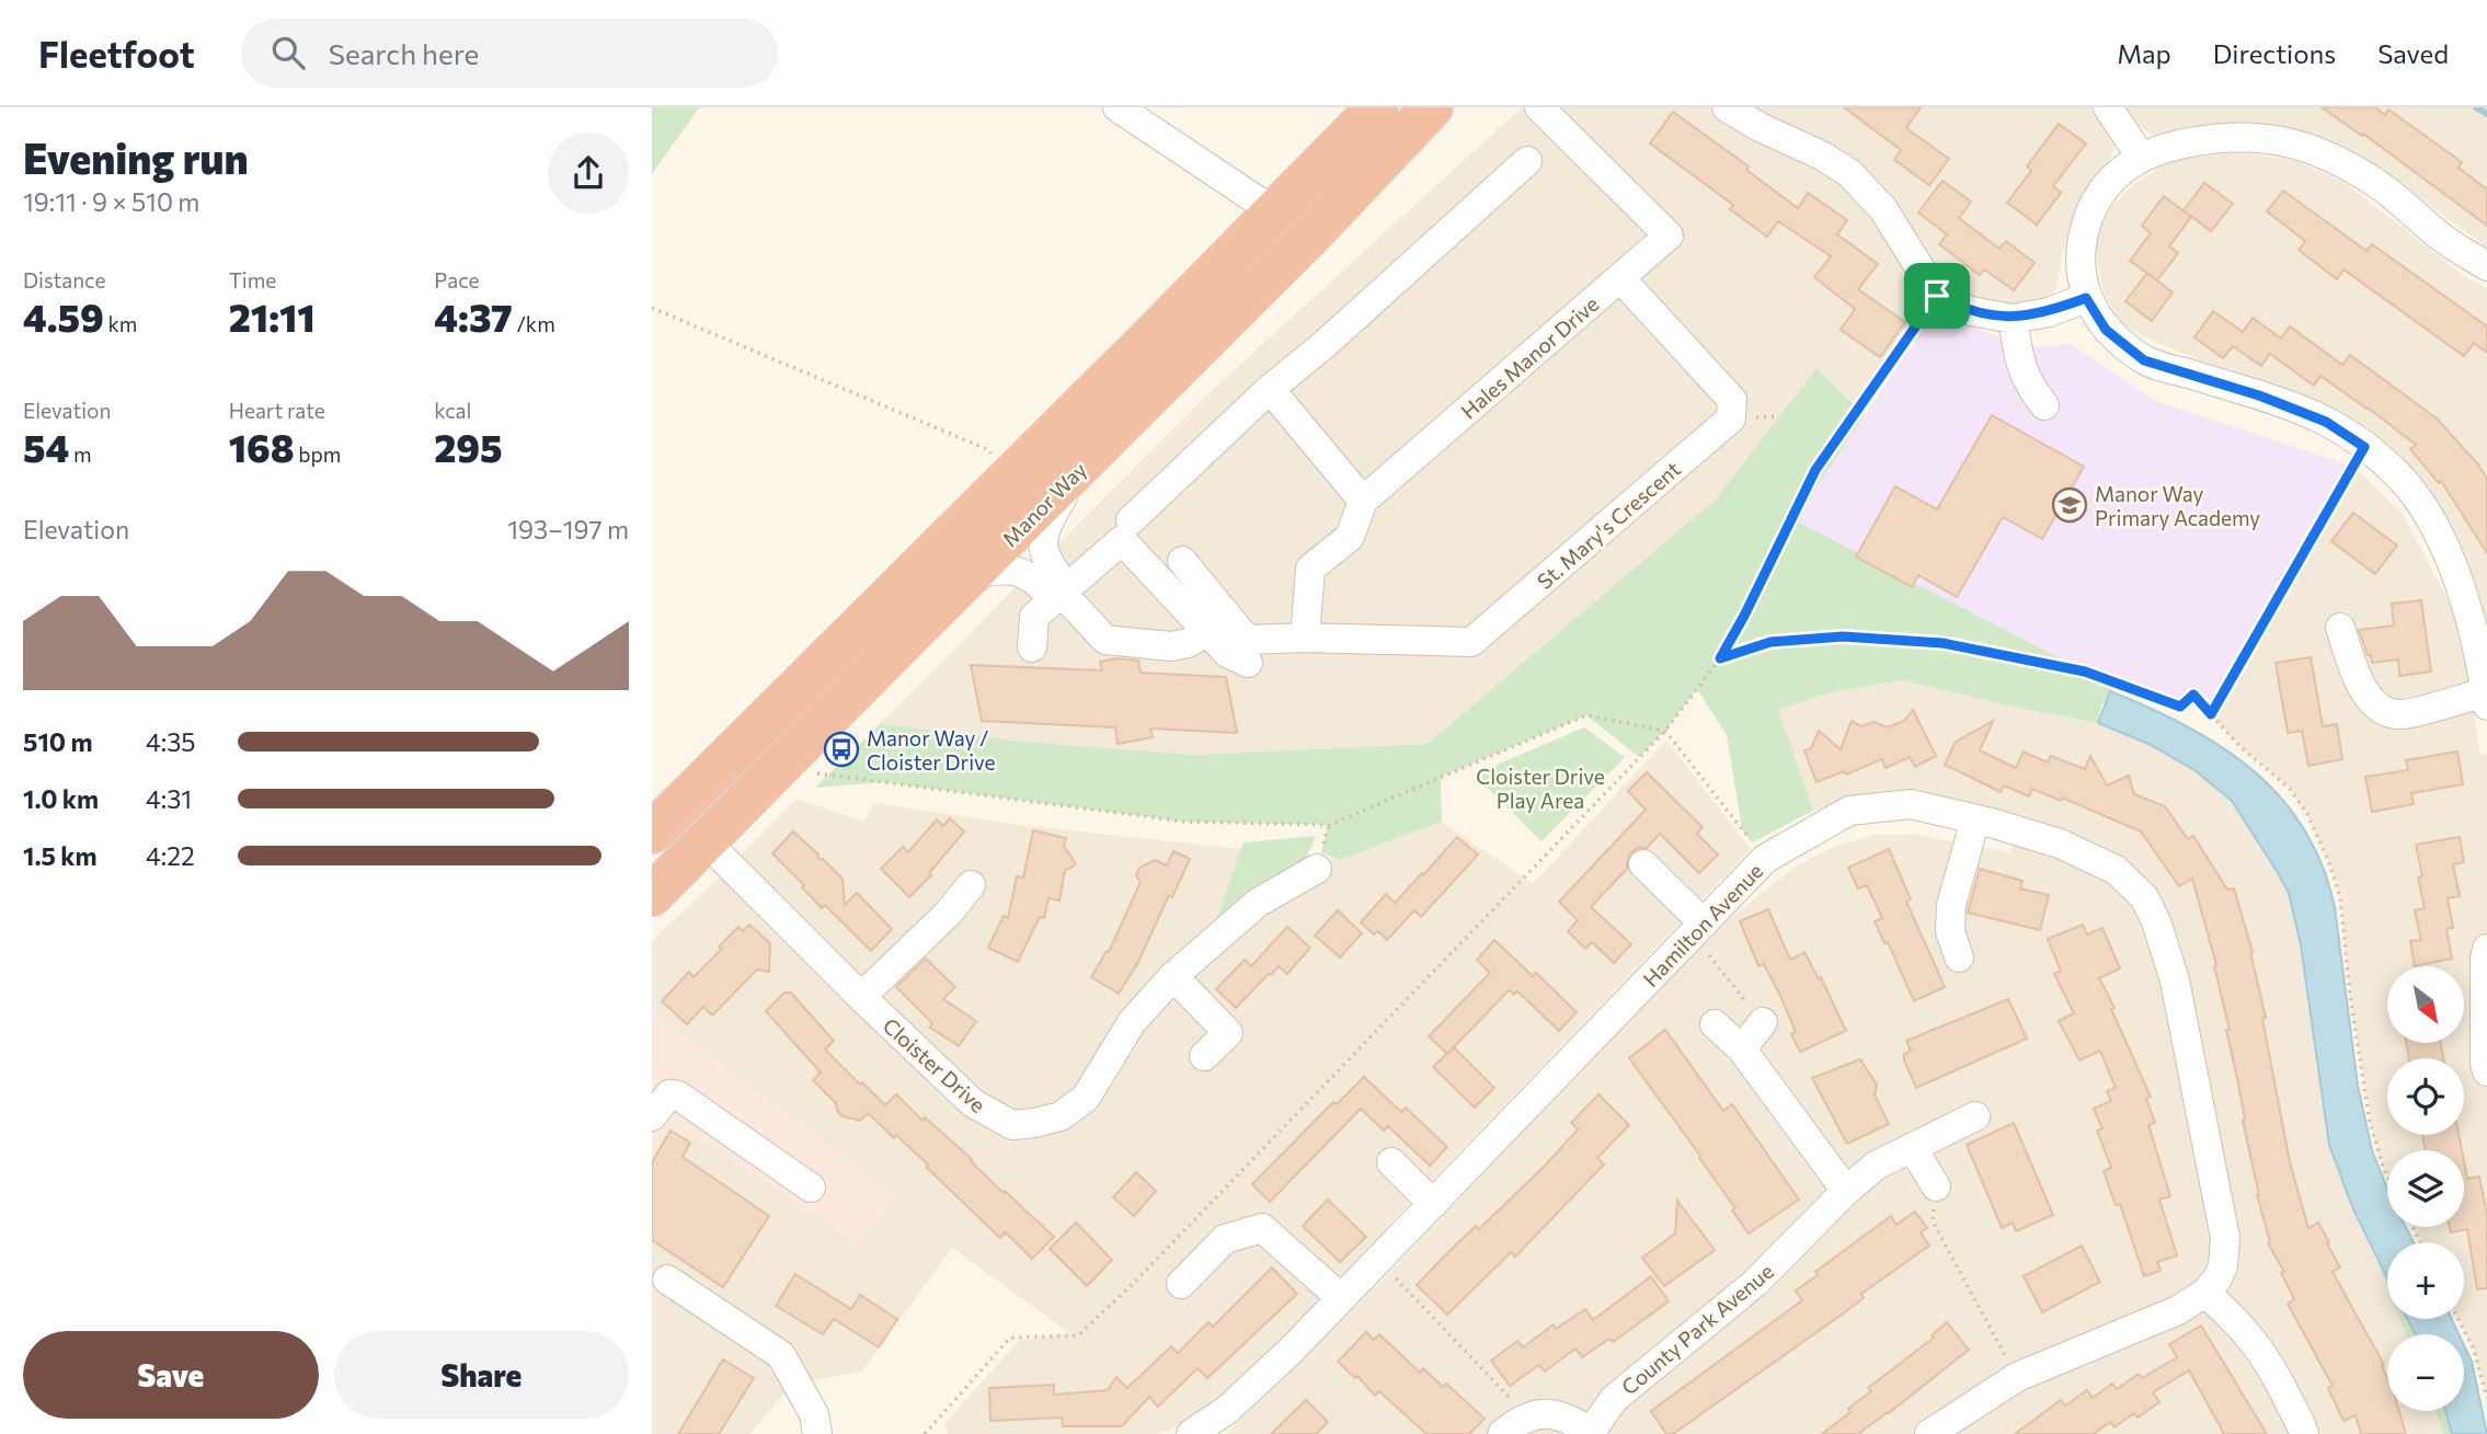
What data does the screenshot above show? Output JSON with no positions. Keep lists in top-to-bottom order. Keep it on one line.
{"streets":{"highway":["Manor Way"],"street":["Hales Manor Drive","St. Mary's Crescent","Hamilton Avenue","Cloister Drive","County Park Avenue"]},"crossings":[["Hales Manor Drive","St. Mary's Crescent"],["Manor Way","Cloister Drive"]],"parks":["Cloister Drive Play Area"],"places":{"school or university":["Manor Way Primary Academy"],"bus stop":["Manor Way / Cloister Drive"]},"north":"bottom right","page":{"header":"Fleetfoot","search":"Search here","nav":["Map","Directions","Saved"],"heading":["Evening run","19:11 · 9 × 510 m"],"stats":[["Distance","4.59 km"],["Time","21:11"],["Pace","4:37 /km"],["Elevation","54 m"],["Heart rate","168 bpm"],["kcal","295"]],"chart":["Elevation","193–197 m"],"list":[{"name":"510 m","note":"4:35"},{"name":"1.0 km","note":"4:31"},{"name":"1.5 km","note":"4:22"}],"map_buttons":["+","−"],"buttons":["Save","Share"]}}
